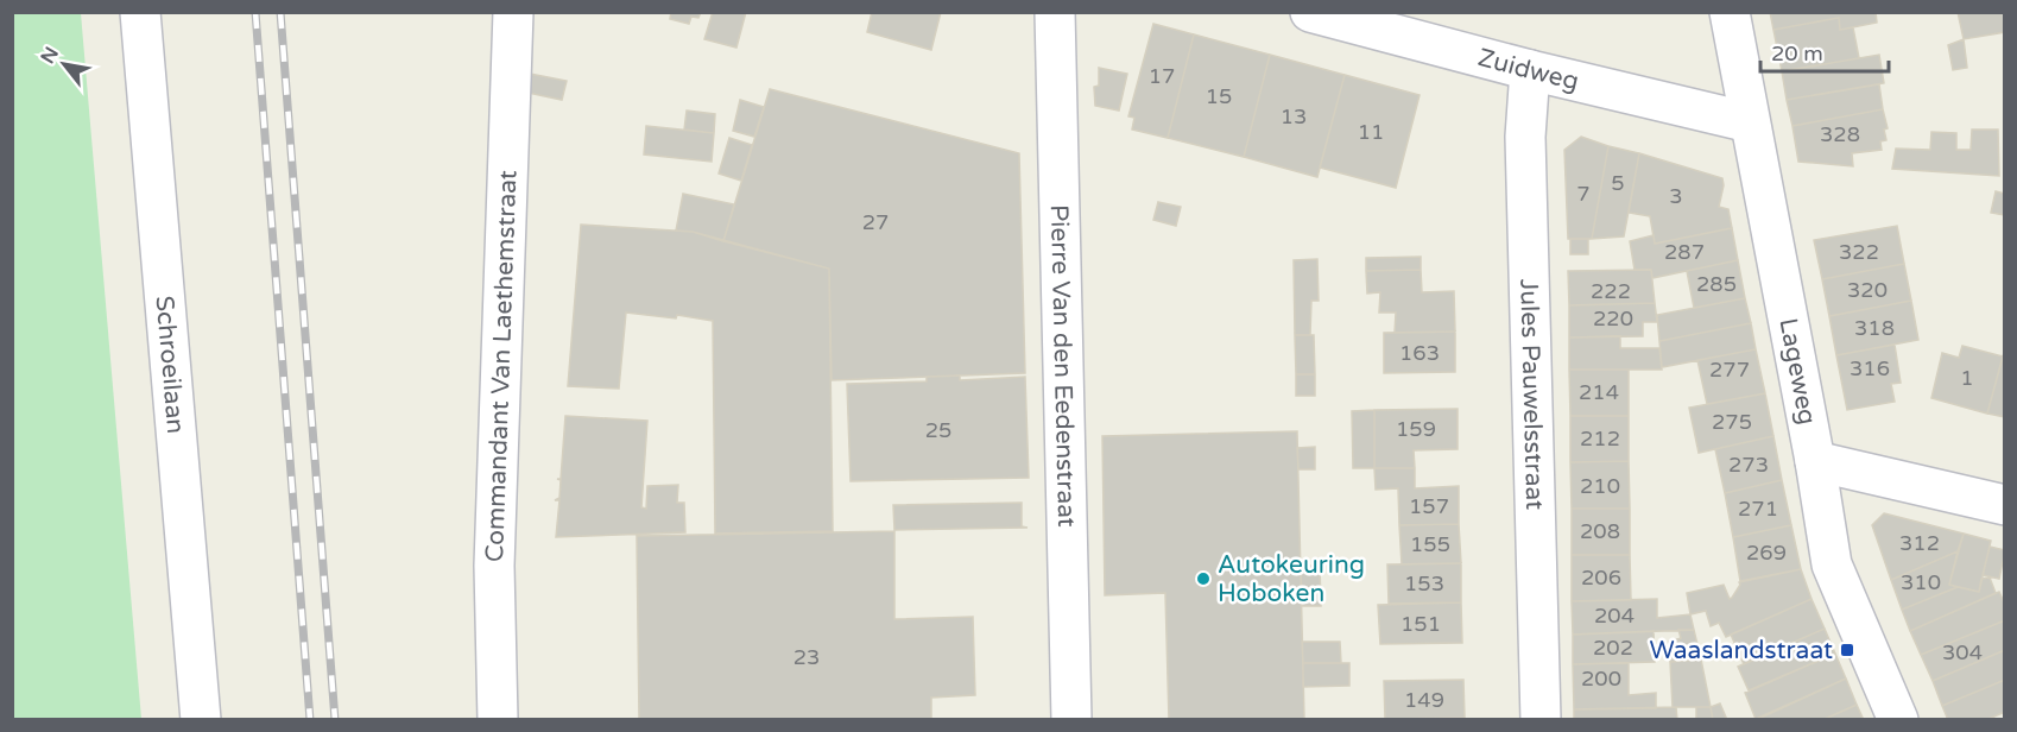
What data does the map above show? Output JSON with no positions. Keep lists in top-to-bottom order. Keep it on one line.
{"streets":{"street":["Zuidweg","Schroeilaan","Commandant Van Laethemstraat","Pierre Van den Eedenstraat","Lageweg","Jules Pauwelsstraat"]},"crossings":[["Zuidweg","Lageweg"],["Zuidweg","Jules Pauwelsstraat"]],"places":{"other":["Autokeuring Hoboken"],"transit":["Waaslandstraat"]},"house_numbers":["17","15","13","11","328","5","7","3","27","287","322","285","320","222","220","318","163","316","277","1","214","275","159","25","212","273","210","157","271","208","312","155","269","206","310","153","204","151","202","304","23","200","149"],"scale_bar":"20 m","north":"top left"}
